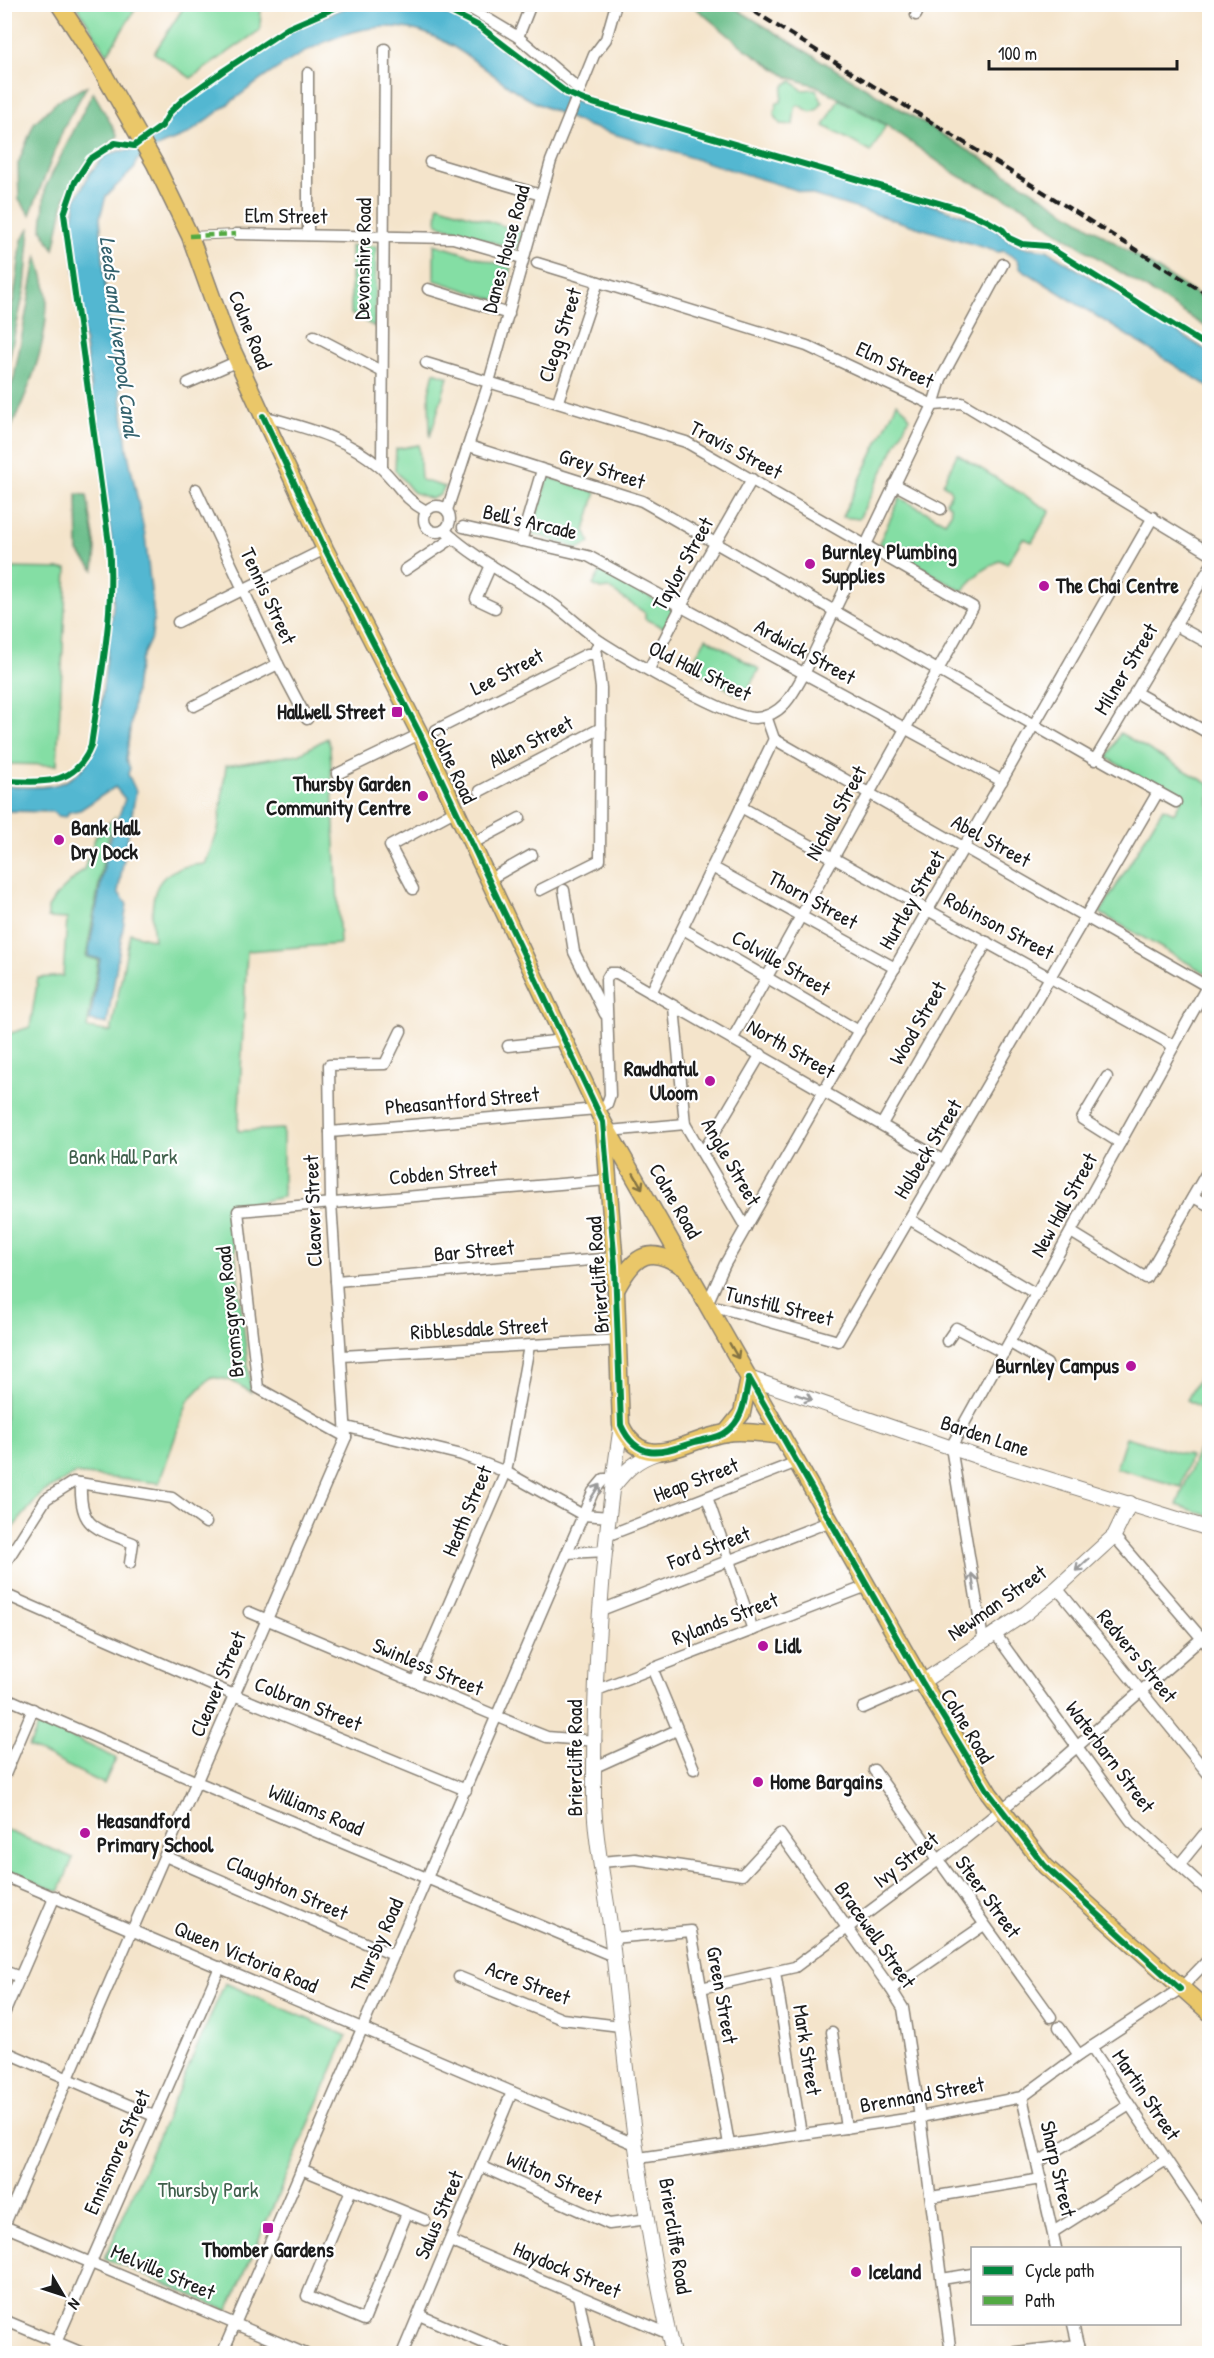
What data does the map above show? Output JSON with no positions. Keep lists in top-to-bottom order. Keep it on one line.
{"streets":{"main road":["Colne Road","Briercliffe Road"],"street":["Elm Street","Danes House Road","Devonshire Road","Clegg Street","Travis Street","Grey Street","Bell's Arcade","Taylor Street","Tennis Street","Ardwick Street","Milner Street","Old Hall Street","Lee Street","Allen Street","Nicholl Street","Abel Street","Thorn Street","Hurtley Street","Robinson Street","Colville Street","Wood Street","North Street","Pheasantford Street","Holbeck Street","Angle Street","Cobden Street","New Hall Street","Cleaver Street","Bar Street","Tunstill Street","Bromsgrove Road","Ribblesdale Street","Barden Lane","Heap Street","Heath Street","Ford Street","Newman Street","Rylands Street","Redvers Street","Swinless Street","Colbran Street","Waterbarn Street","Williams Road","Ivy Street","Claughton Street","Steer Street","Bracewell Street","Thursby Road","Queen Victoria Road","Acre Street","Green Street","Mark Street","Brennand Street","Martin Street","Ennismore Street","Sharp Street","Wilton Street","Salus Street","Haydock Street","Melville Street"]},"crossings":[["Elm Street","Danes House Road"],["Elm Street","Devonshire Road"],["Elm Street","Colne Road"],["Elm Street","Clegg Street"],["Elm Street","Old Hall Street"],["Elm Street","Hurtley Street"],["Danes House Road","Travis Street"],["Danes House Road","Grey Street"],["Danes House Road","Old Hall Street"],["Colne Road","Lee Street"],["Colne Road","Hurtley Street"],["Colne Road","Pheasantford Street"],["Colne Road","Briercliffe Road"],["Colne Road","Tunstill Street"],["Colne Road","Barden Lane"],["Colne Road","Heap Street"],["Colne Road","Ford Street"],["Colne Road","Newman Street"],["Colne Road","Rylands Street"],["Colne Road","Ivy Street"],["Colne Road","Brennand Street"],["Clegg Street","Travis Street"],["Travis Street","Taylor Street"],["Travis Street","Old Hall Street"],["Travis Street","Nicholl Street"],["Grey Street","Taylor Street"],["Grey Street","Milner Street"],["Grey Street","Old Hall Street"],["Grey Street","Nicholl Street"],["Grey Street","Hurtley Street"],["Grey Street","Holbeck Street"],["Bell's Arcade","Ardwick Street"],["Taylor Street","Ardwick Street"],["Taylor Street","Old Hall Street"],["Ardwick Street","Old Hall Street"],["Ardwick Street","Nicholl Street"],["Ardwick Street","Hurtley Street"],["Nicholl Street","Abel Street"],["Nicholl Street","Thorn Street"],["Nicholl Street","Robinson Street"],["Nicholl Street","Colville Street"],["Nicholl Street","North Street"],["Abel Street","Hurtley Street"],["Abel Street","Holbeck Street"],["Abel Street","New Hall Street"],["Thorn Street","Hurtley Street"],["Hurtley Street","Robinson Street"],["Hurtley Street","Colville Street"],["Hurtley Street","North Street"],["Hurtley Street","Angle Street"],["Hurtley Street","Tunstill Street"],["Robinson Street","Wood Street"],["Robinson Street","Holbeck Street"],["Robinson Street","New Hall Street"],["Wood Street","North Street"],["North Street","Holbeck Street"],["North Street","Angle Street"],["Pheasantford Street","Angle Street"],["Pheasantford Street","Cleaver Street"],["Pheasantford Street","Briercliffe Road"],["Holbeck Street","Tunstill Street"],["Cobden Street","Cleaver Street"],["Cobden Street","Briercliffe Road"],["Cobden Street","Bromsgrove Road"],["New Hall Street","Barden Lane"],["New Hall Street","Waterbarn Street"],["Cleaver Street","Bar Street"],["Cleaver Street","Bromsgrove Road"],["Cleaver Street","Ribblesdale Street"],["Cleaver Street","Swinless Street"],["Cleaver Street","Colbran Street"],["Cleaver Street","Williams Road"],["Cleaver Street","Claughton Street"],["Cleaver Street","Queen Victoria Road"],["Cleaver Street","Melville Street"],["Bar Street","Briercliffe Road"],["Briercliffe Road","Ribblesdale Street"],["Briercliffe Road","Heap Street"],["Briercliffe Road","Ford Street"],["Briercliffe Road","Rylands Street"],["Briercliffe Road","Swinless Street"],["Briercliffe Road","Williams Road"],["Briercliffe Road","Bracewell Street"],["Briercliffe Road","Thursby Road"],["Briercliffe Road","Queen Victoria Road"],["Briercliffe Road","Acre Street"],["Briercliffe Road","Green Street"],["Briercliffe Road","Brennand Street"],["Briercliffe Road","Wilton Street"],["Briercliffe Road","Haydock Street"],["Ribblesdale Street","Heath Street"],["Barden Lane","Newman Street"],["Barden Lane","Waterbarn Street"],["Heath Street","Swinless Street"],["Newman Street","Redvers Street"],["Newman Street","Waterbarn Street"],["Redvers Street","Ivy Street"],["Swinless Street","Thursby Road"],["Colbran Street","Thursby Road"],["Waterbarn Street","Ivy Street"],["Williams Road","Thursby Road"],["Ivy Street","Steer Street"],["Ivy Street","Bracewell Street"],["Ivy Street","Green Street"],["Ivy Street","Mark Street"],["Claughton Street","Thursby Road"],["Bracewell Street","Brennand Street"],["Thursby Road","Queen Victoria Road"],["Thursby Road","Melville Street"],["Queen Victoria Road","Brennand Street"],["Queen Victoria Road","Ennismore Street"],["Queen Victoria Road","Salus Street"],["Green Street","Brennand Street"],["Mark Street","Brennand Street"],["Brennand Street","Martin Street"],["Brennand Street","Sharp Street"],["Ennismore Street","Melville Street"],["Wilton Street","Salus Street"],["Salus Street","Haydock Street"]],"one_way":["Barden Lane","Waterbarn Street"],"water":["Leeds and Liverpool Canal"],"parks":["Bank Hall Park","Thursby Park"],"places":{"other":["Burnley Plumbing Supplies","The Chai Centre","Thursby Garden Community Centre","Bank Hall Dry Dock","Rawdhatul Uloom","Burnley Campus","Lidl","Home Bargains","Heasandford Primary School","Iceland"],"transit":["Hallwell Street","Thomber Gardens"]},"legend":["Cycle path","Path"],"scale_bar":"100 m","north":"bottom right"}
